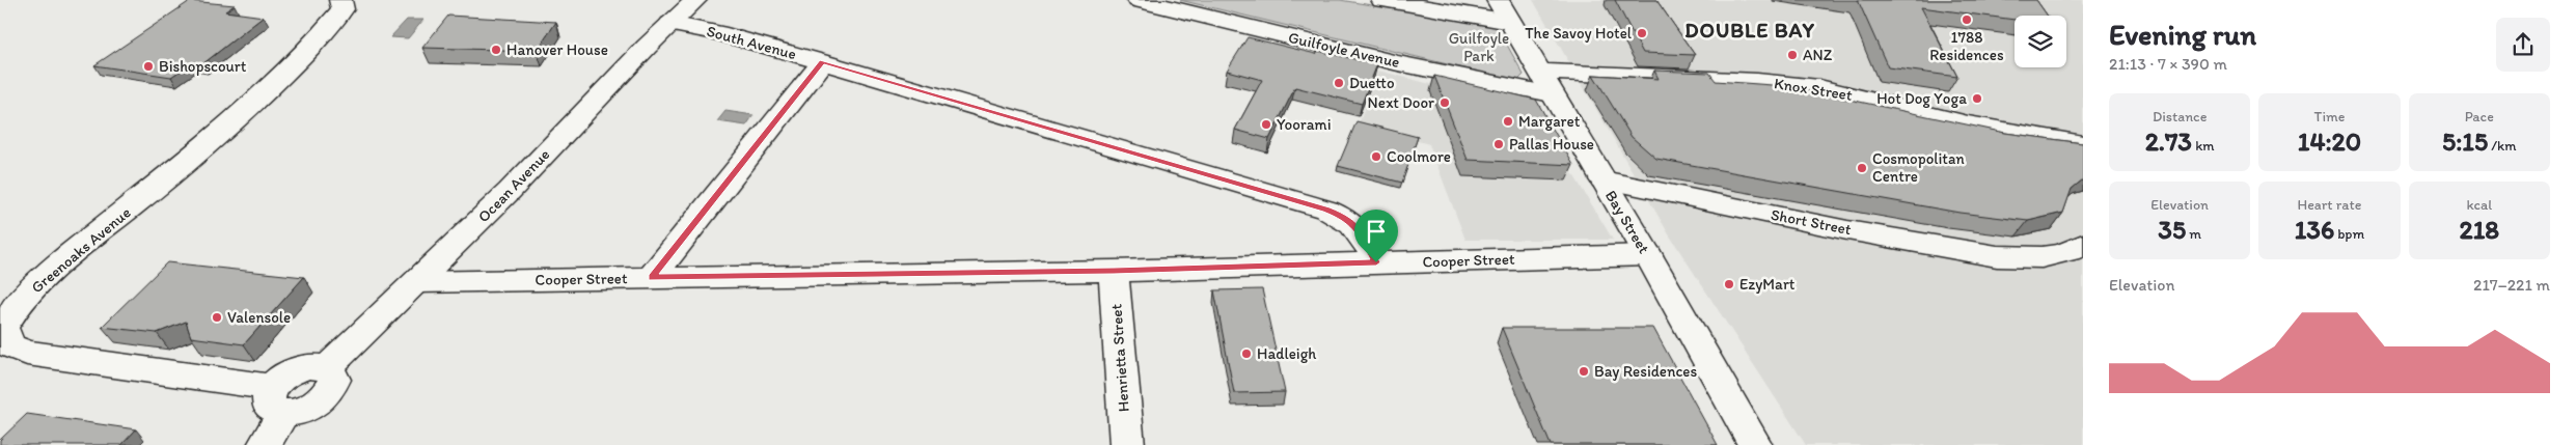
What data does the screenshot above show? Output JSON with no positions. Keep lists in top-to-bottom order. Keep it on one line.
{"streets":{"street":["South Avenue","Guilfoyle Avenue","Knox Street","Ocean Avenue","Bay Street","Short Street","Greenoaks Avenue","Cooper Street","Henrietta Street"]},"crossings":[["South Avenue","Ocean Avenue"],["South Avenue","Cooper Street"],["Guilfoyle Avenue","Knox Street"],["Guilfoyle Avenue","Bay Street"],["Knox Street","Bay Street"],["Ocean Avenue","Greenoaks Avenue"],["Ocean Avenue","Cooper Street"],["Bay Street","Short Street"],["Bay Street","Cooper Street"],["Cooper Street","Henrietta Street"]],"districts":["DOUBLE BAY"],"parks":["Guilfoyle Park"],"places":["1788 Residences","The Savoy Hotel","Hanover House","ANZ","Bishopscourt","Duetto","Hot Dog Yoga","Next Door","Margaret","Yoorami","Pallas House","Coolmore","Cosmopolitan Centre","EzyMart","Valensole","Hadleigh","Bay Residences"],"page":{"heading":["Evening run","21:13 · 7 × 390 m"],"stats":[["Distance","2.73 km"],["Time","14:20"],["Pace","5:15 /km"],["Elevation","35 m"],["Heart rate","136 bpm"],["kcal","218"]],"chart":["Elevation","217–221 m"]}}
